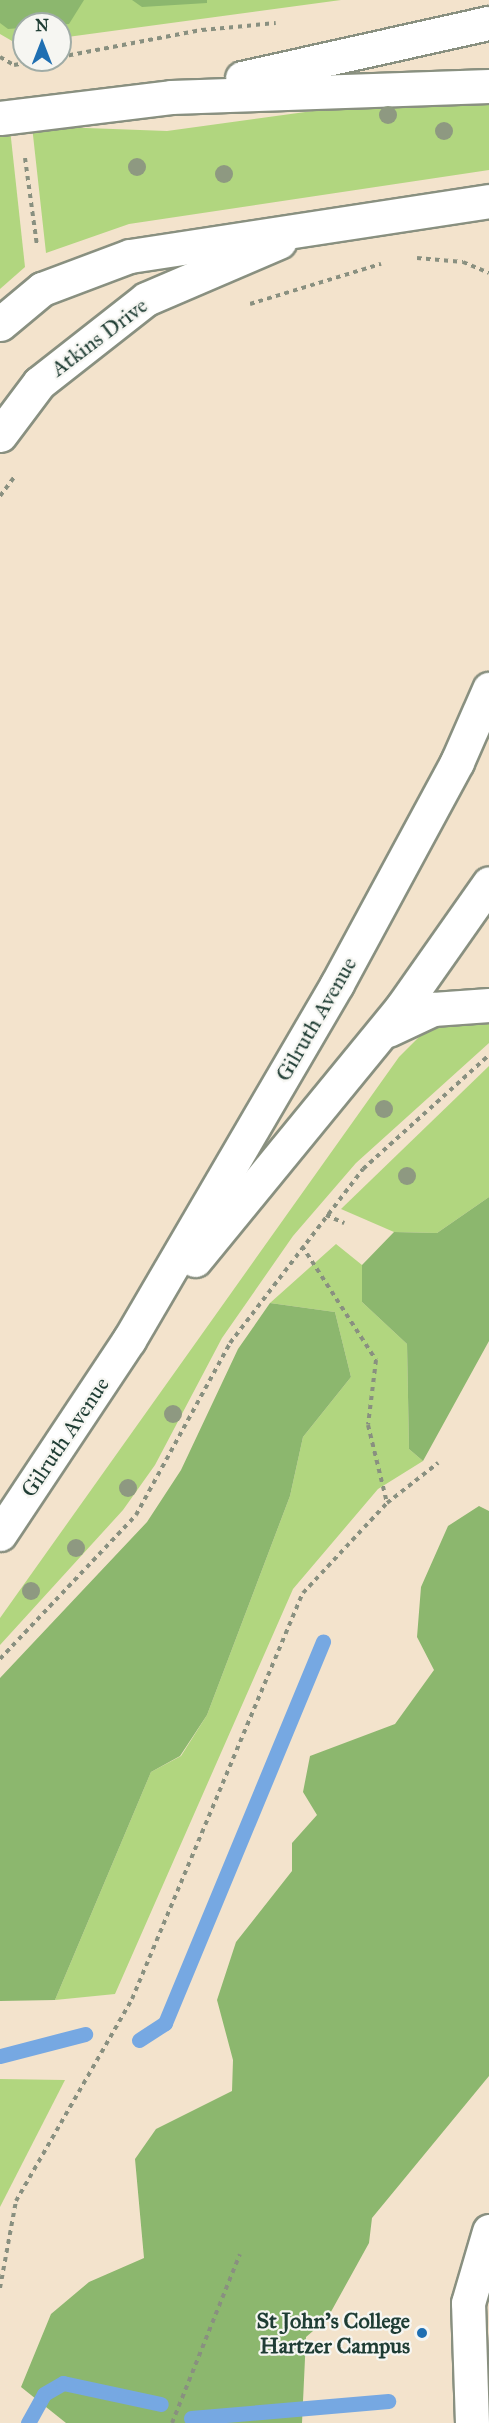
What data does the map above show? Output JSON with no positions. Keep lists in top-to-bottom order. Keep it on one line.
{"streets":{"street":["Atkins Drive","Gilruth Avenue"]},"places":["St John's College Hartzer Campus"],"north":"top"}
